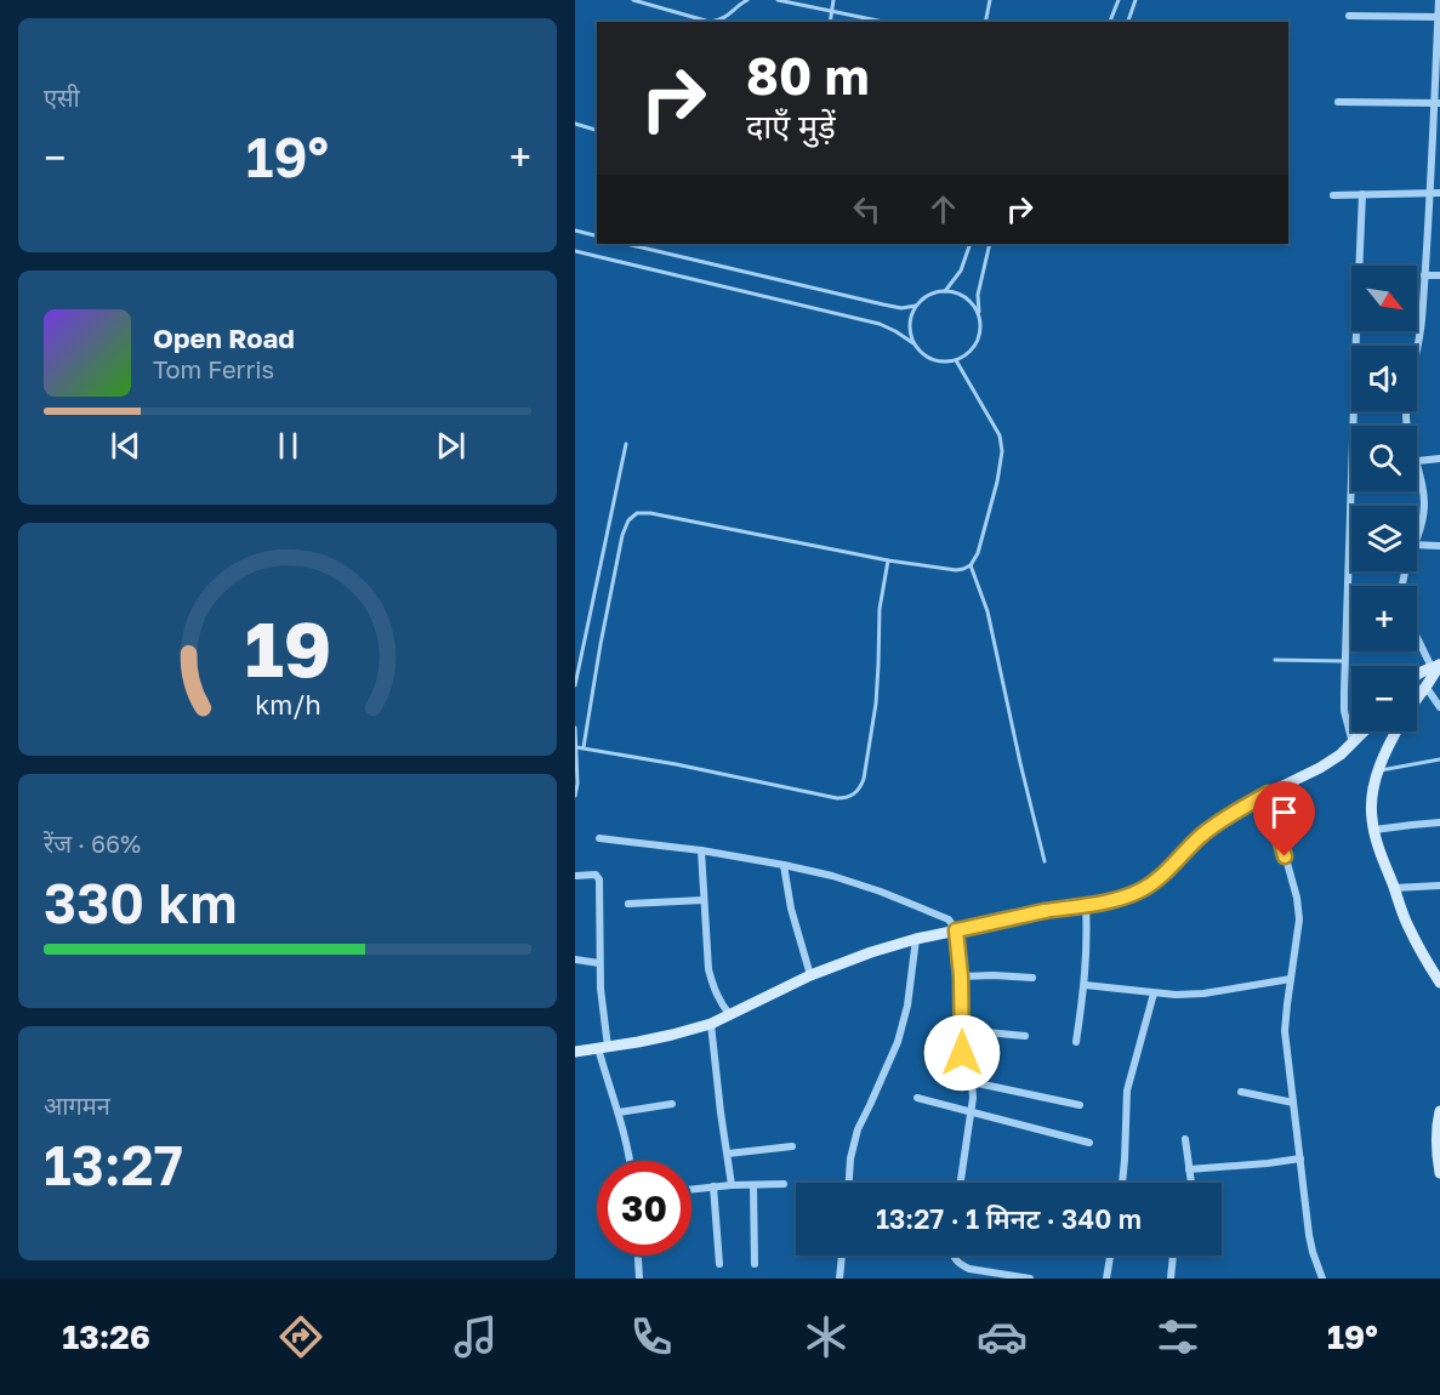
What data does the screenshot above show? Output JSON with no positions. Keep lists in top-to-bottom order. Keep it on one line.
{"north":"bottom right","page":{"tile":["एसी",["रेंज · 66%","330 km"],["आगमन","13:27"]],"turn":["80 m","दाएँ मुड़ें"],"heat":["−","19°","+"],"map_buttons":["+","−"],"song":["Open Road","Tom Ferris"],"limit":"30","trip":"13:27 · 1 मिनट · 340 m","tabs":["13:26","19°"],"gauge":["19","km/h"]}}
